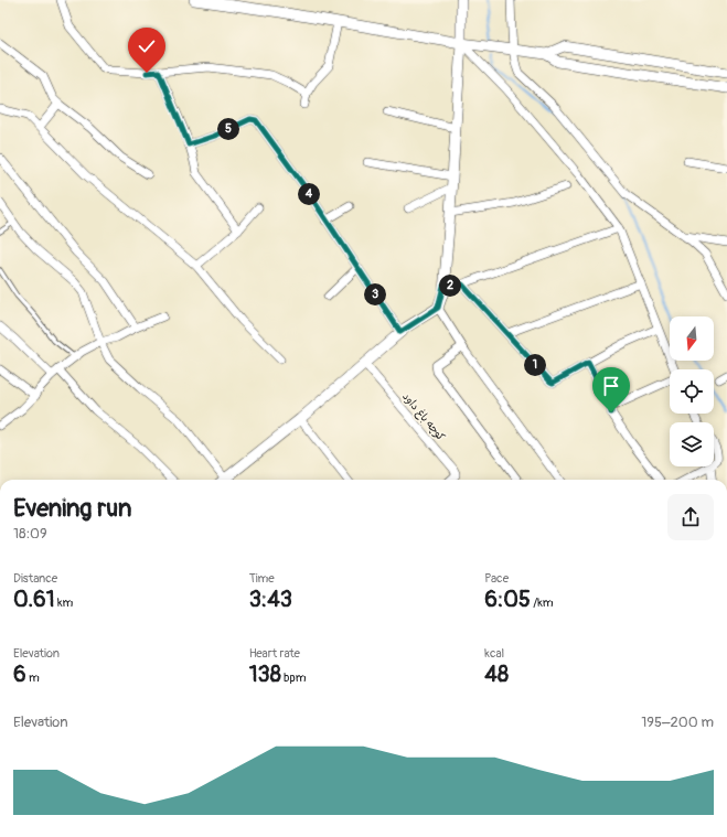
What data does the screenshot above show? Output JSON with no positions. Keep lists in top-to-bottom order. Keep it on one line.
{"streets":{"street":["کوچه باغ داود"]},"north":"bottom","page":{"pins":["5","4","2","3","1"],"heading":["Evening run","18:09"],"stats":[["Distance","0.61 km"],["Time","3:43"],["Pace","6:05 /km"],["Elevation","6 m"],["Heart rate","138 bpm"],["kcal","48"]],"chart":["Elevation","195–200 m"]}}
